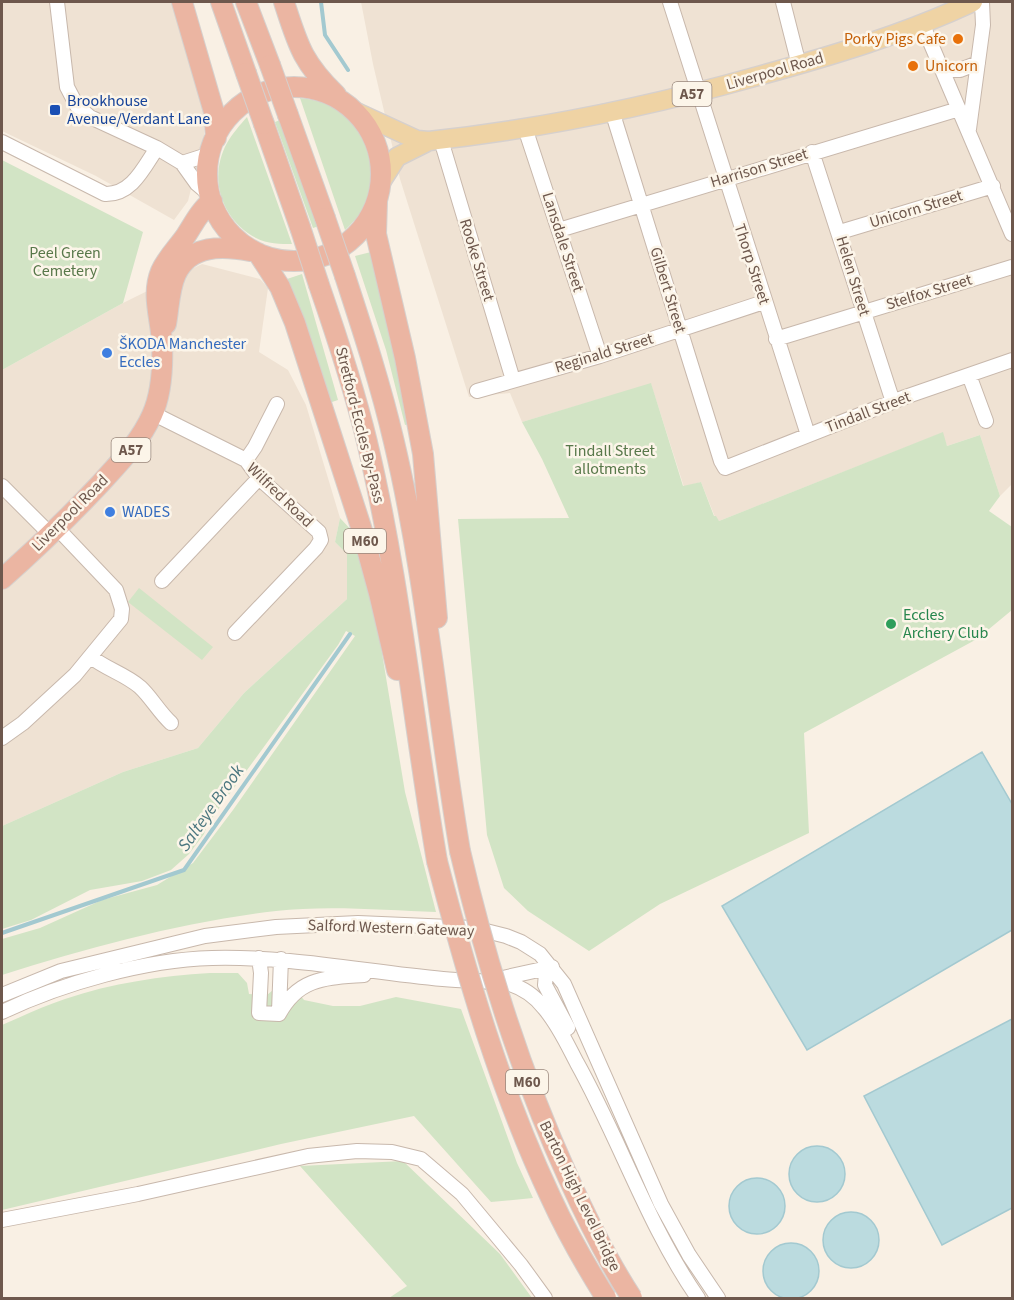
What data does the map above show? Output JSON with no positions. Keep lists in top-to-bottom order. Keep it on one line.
{"streets":{"highway":["Liverpool Road","A57","Stretford-Eccles By-Pass","M60","Barton High Level Bridge"],"street":["Harrison Street","Unicorn Street","Lansdale Street","Rooke Street","Thorp Street","Helen Street","Gilbert Street","Stelfox Street","Reginald Street","Tindall Street","Wilfred Road","Salford Western Gateway"]},"crossings":[["Liverpool Road","A57"],["Liverpool Road","Lansdale Street"],["Liverpool Road","Rooke Street"],["Liverpool Road","Thorp Street"],["Liverpool Road","Gilbert Street"],["Liverpool Road","Wilfred Road"],["Liverpool Road","M60"],["A57","M60"],["Harrison Street","Lansdale Street"],["Harrison Street","Thorp Street"],["Harrison Street","Helen Street"],["Harrison Street","Gilbert Street"],["Unicorn Street","Helen Street"],["Lansdale Street","Reginald Street"],["Rooke Street","Reginald Street"],["Thorp Street","Stelfox Street"],["Thorp Street","Reginald Street"],["Thorp Street","Tindall Street"],["Helen Street","Stelfox Street"],["Helen Street","Tindall Street"],["Gilbert Street","Reginald Street"],["Gilbert Street","Tindall Street"],["Stretford-Eccles By-Pass","M60"],["Stretford-Eccles By-Pass","Barton High Level Bridge"]],"water":["Salteye Brook"],"parks":["Peel Green Cemetery","Tindall Street allotments"],"places":{"other":["Porky Pigs Cafe","Unicorn","ŠKODA Manchester Eccles","WADES","Eccles Archery Club"],"transit":["Brookhouse Avenue/Verdant Lane"]}}
